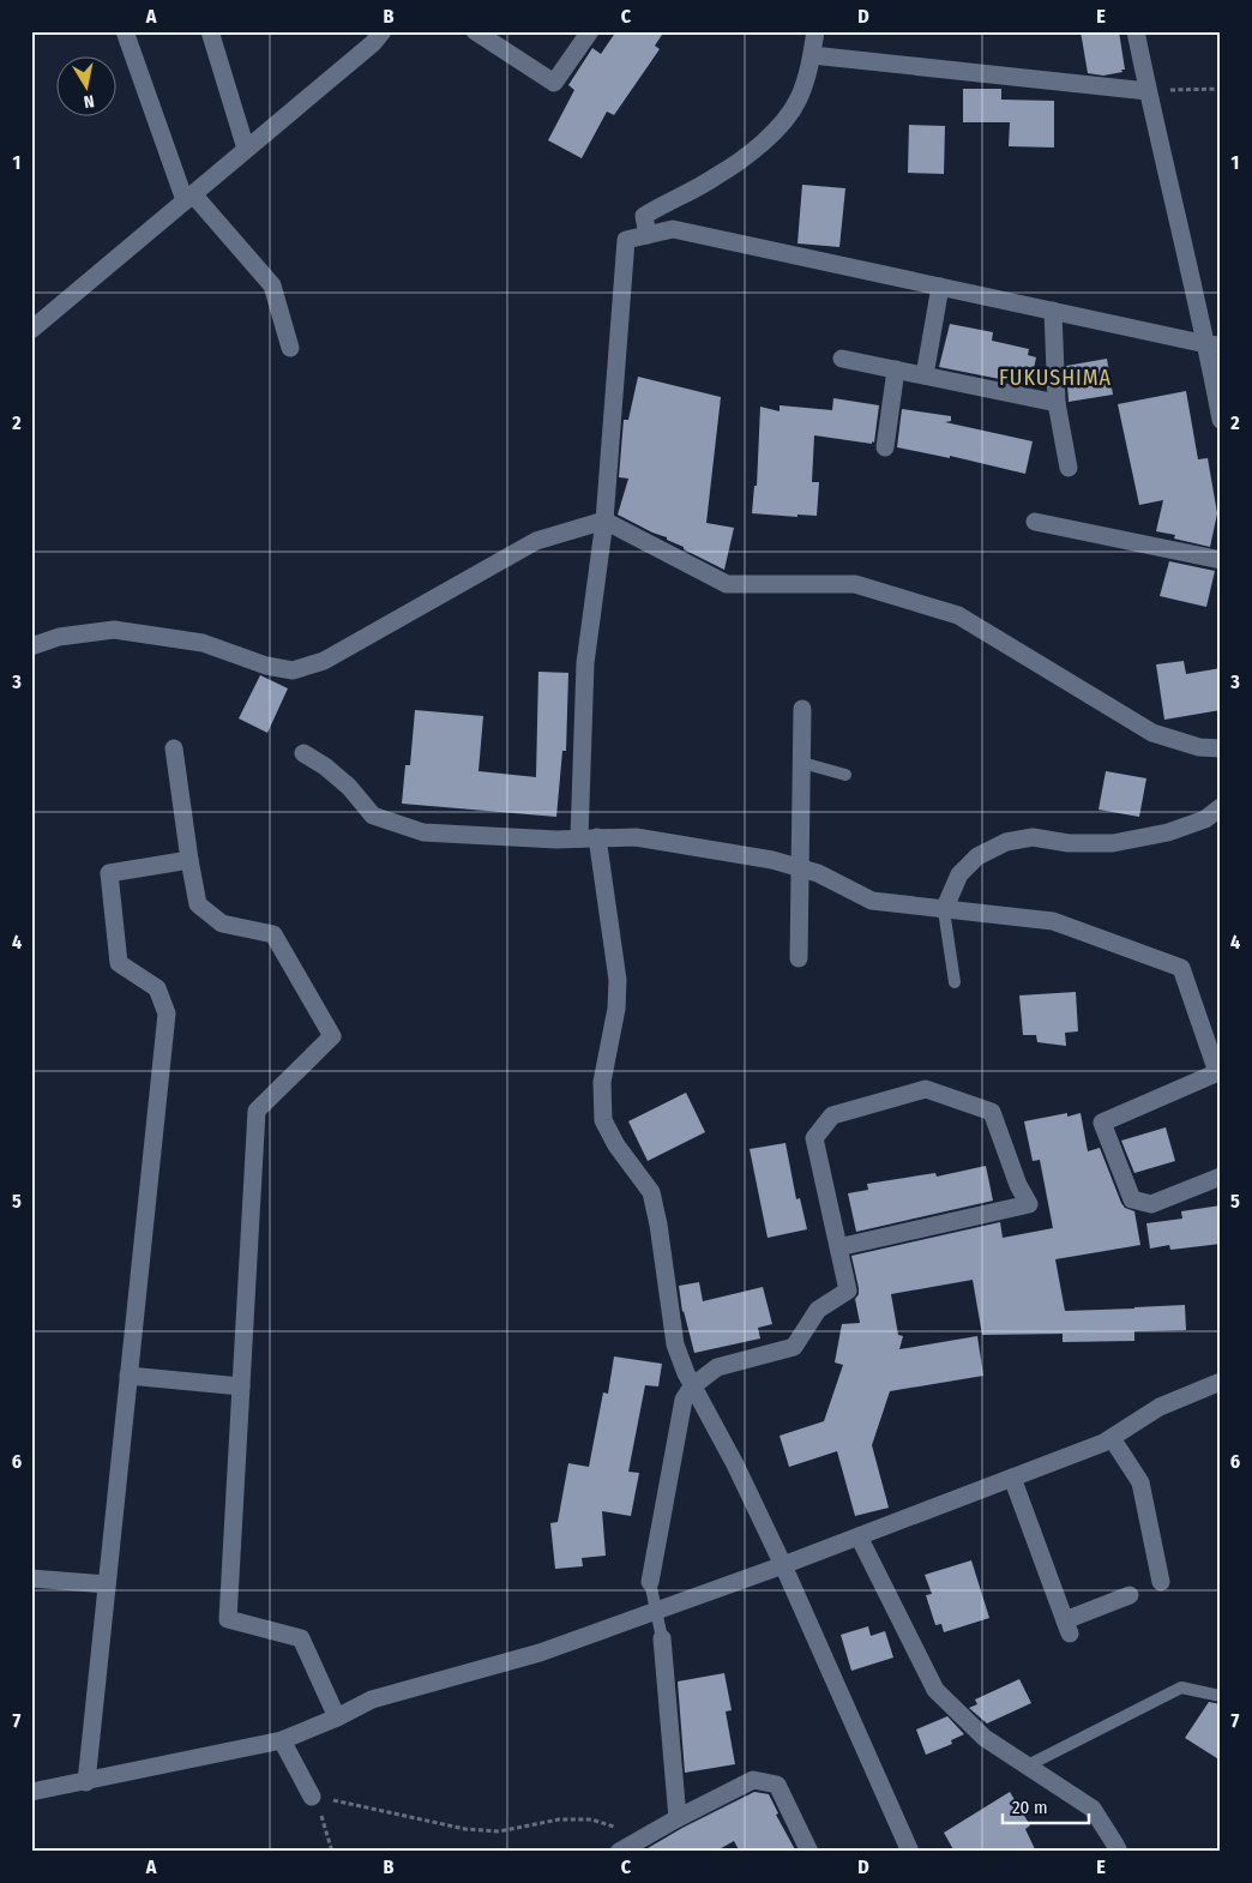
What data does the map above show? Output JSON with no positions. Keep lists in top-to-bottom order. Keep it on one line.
{"districts":["FUKUSHIMA"],"scale_bar":"20 m","north":"bottom","grid":{"columns":["A","B","C","D","E"],"rows":["1","2","3","4","5","6","7"]}}
